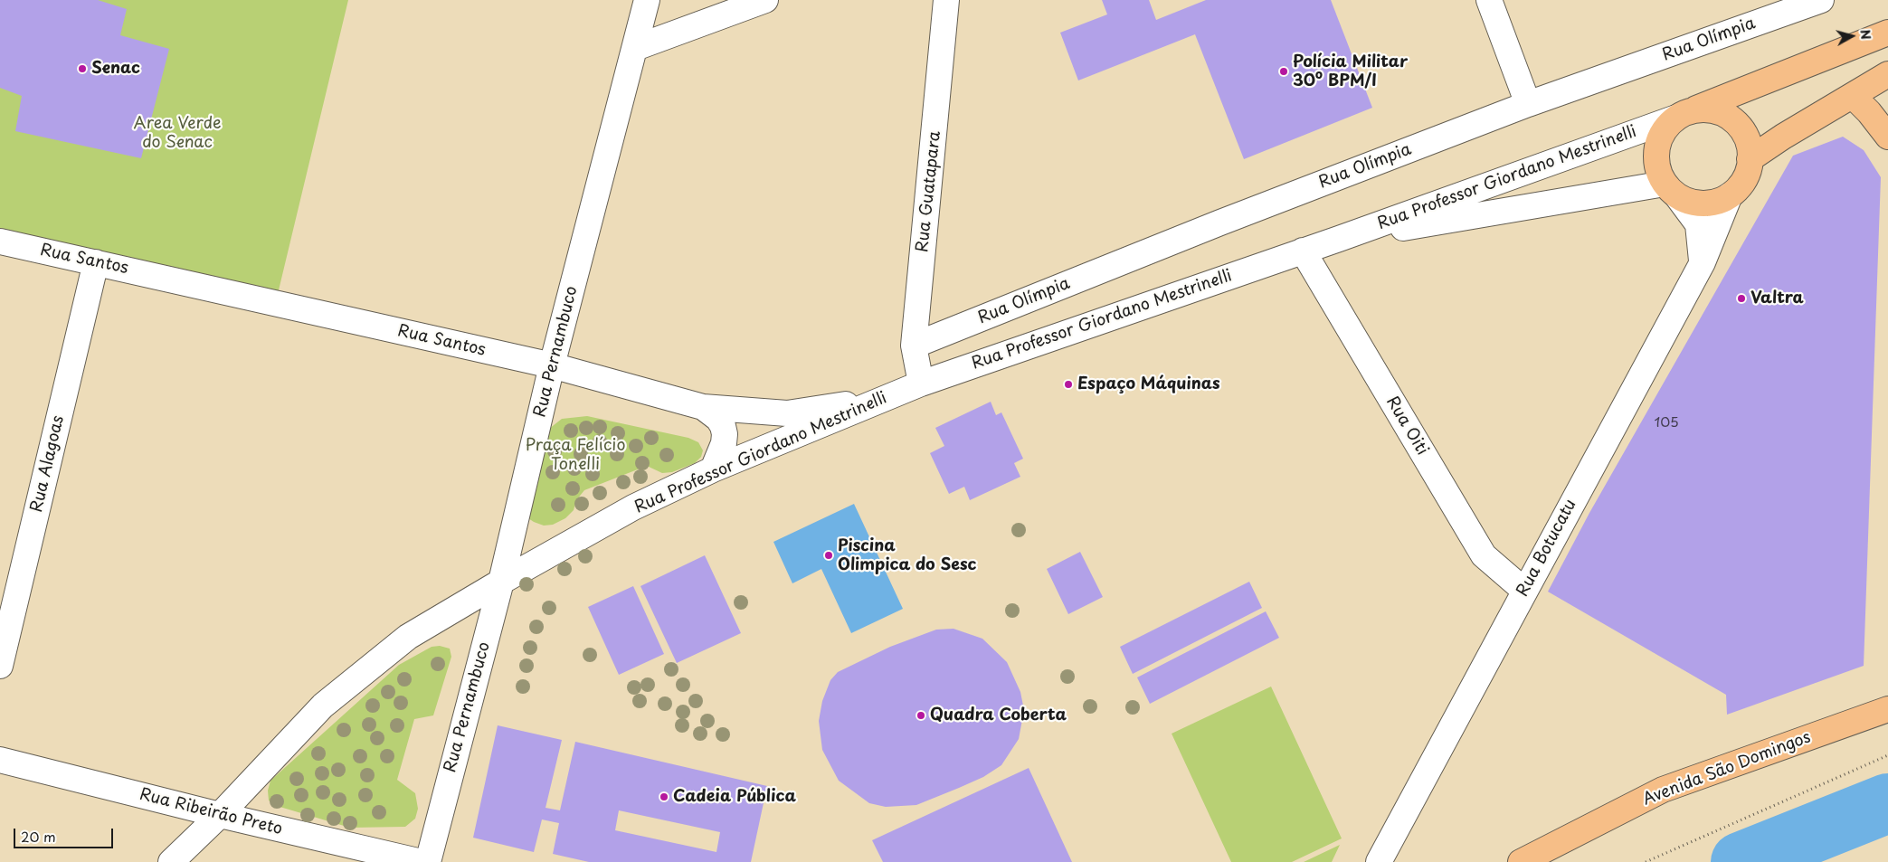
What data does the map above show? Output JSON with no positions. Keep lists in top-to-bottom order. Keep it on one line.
{"streets":{"main road":["Rua Professor Giordano Mestrinelli","Avenida São Domingos"],"street":["Rua Olímpia","Rua Guatapara","Rua Santos","Rua Pernambuco","Rua Oiti","Rua Alagoas","Rua Botucatu","Rua Ribeirão Preto"]},"crossings":[["Rua Olímpia","Rua Guatapara"],["Rua Professor Giordano Mestrinelli","Rua Guatapara"],["Rua Professor Giordano Mestrinelli","Rua Santos"],["Rua Professor Giordano Mestrinelli","Rua Pernambuco"],["Rua Professor Giordano Mestrinelli","Rua Oiti"],["Rua Professor Giordano Mestrinelli","Rua Botucatu"],["Rua Professor Giordano Mestrinelli","Rua Ribeirão Preto"],["Rua Santos","Rua Pernambuco"],["Rua Santos","Rua Alagoas"],["Rua Oiti","Rua Botucatu"]],"parks":["Area Verde do Senac","Praça Felício Tonelli"],"places":["Senac","Polícia Militar 30º BPM/I","Valtra","Espaço Máquinas","Piscina Olimpica do Sesc","Quadra Coberta","Cadeia Pública"],"house_numbers":["105"],"scale_bar":"20 m","north":"right"}
